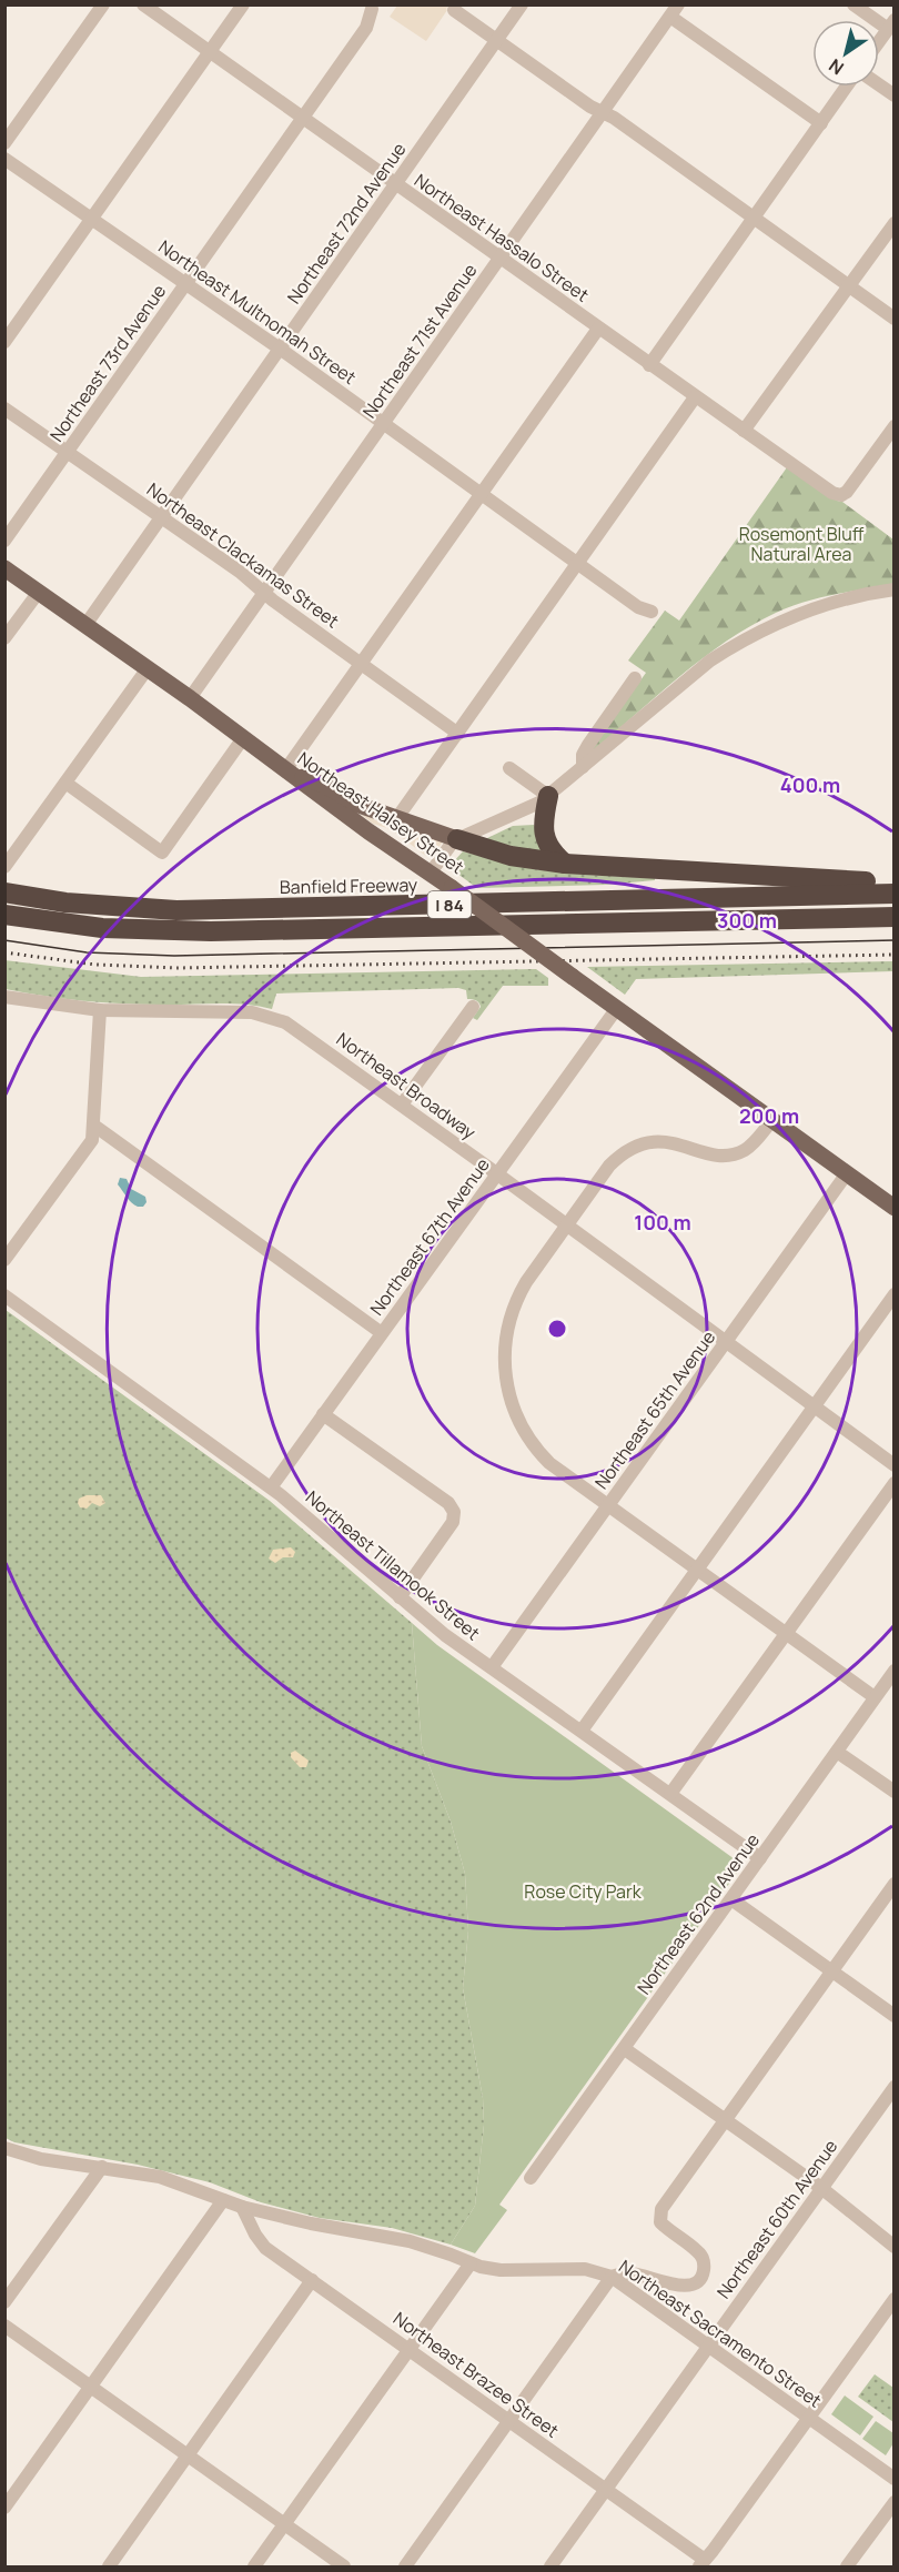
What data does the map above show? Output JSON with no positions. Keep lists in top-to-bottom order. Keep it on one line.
{"streets":{"highway":["Banfield Freeway","I 84"],"main road":["Northeast Halsey Street"],"street":["Northeast 72nd Avenue","Northeast Hassalo Street","Northeast Multnomah Street","Northeast 71st Avenue","Northeast 73rd Avenue","Northeast Clackamas Street","Northeast Broadway","Northeast 67th Avenue","Northeast 65th Avenue","Northeast Tillamook Street","Northeast 62nd Avenue","Northeast 60th Avenue","Northeast Sacramento Street","Northeast Brazee Street"]},"crossings":[["Northeast 72nd Avenue","Northeast Hassalo Street"],["Northeast 72nd Avenue","Northeast Multnomah Street"],["Northeast 72nd Avenue","Northeast Clackamas Street"],["Northeast 72nd Avenue","Northeast Halsey Street"],["Northeast Hassalo Street","Northeast 71st Avenue"],["Northeast Hassalo Street","Northeast 73rd Avenue"],["Northeast Multnomah Street","Northeast 71st Avenue"],["Northeast Multnomah Street","Northeast 73rd Avenue"],["Northeast 71st Avenue","Northeast Clackamas Street"],["Northeast 71st Avenue","Northeast Halsey Street"],["Northeast 73rd Avenue","Northeast Clackamas Street"],["Northeast Halsey Street","Northeast 67th Avenue"],["Northeast Halsey Street","Northeast 65th Avenue"],["Northeast Broadway","Northeast 67th Avenue"],["Northeast Broadway","Northeast 65th Avenue"],["Northeast 67th Avenue","Northeast Tillamook Street"],["Northeast 65th Avenue","Northeast Tillamook Street"],["Northeast Tillamook Street","Northeast 62nd Avenue"],["Northeast 60th Avenue","Northeast Sacramento Street"],["Northeast 60th Avenue","Northeast Brazee Street"],["Northeast Sacramento Street","Northeast Brazee Street"]],"parks":["Rosemont Bluff Natural Area","Rose City Park"],"north":"bottom left","rings":["400 m","300 m","200 m","100 m"]}
